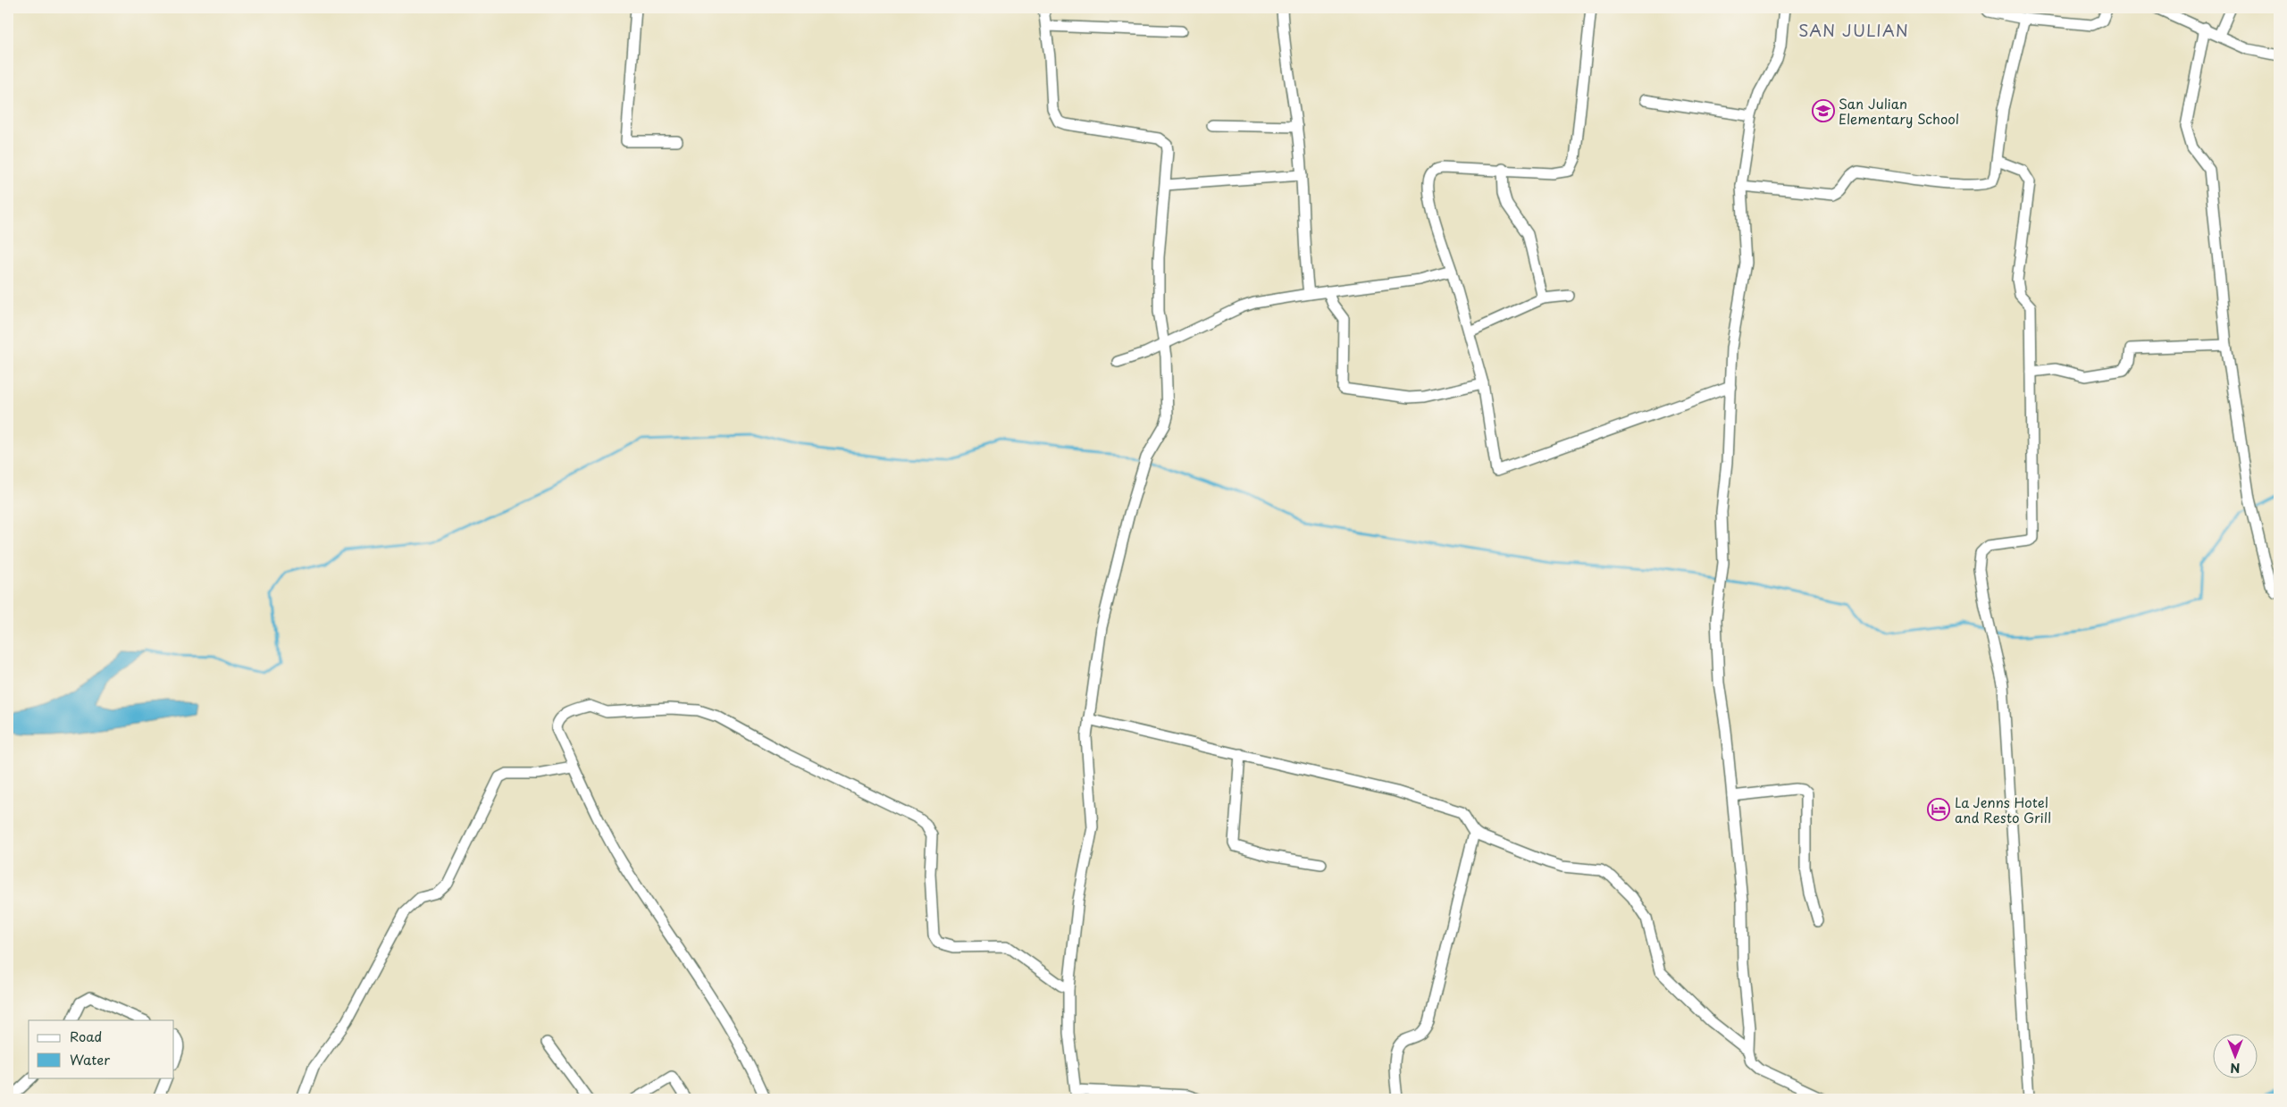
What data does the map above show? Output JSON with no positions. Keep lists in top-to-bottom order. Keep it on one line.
{"districts":["SAN JULIAN"],"places":{"school or university":["San Julian Elementary School"],"hotel":["La Jenns Hotel and Resto Grill"]},"legend":["Road","Water"],"north":"bottom"}
